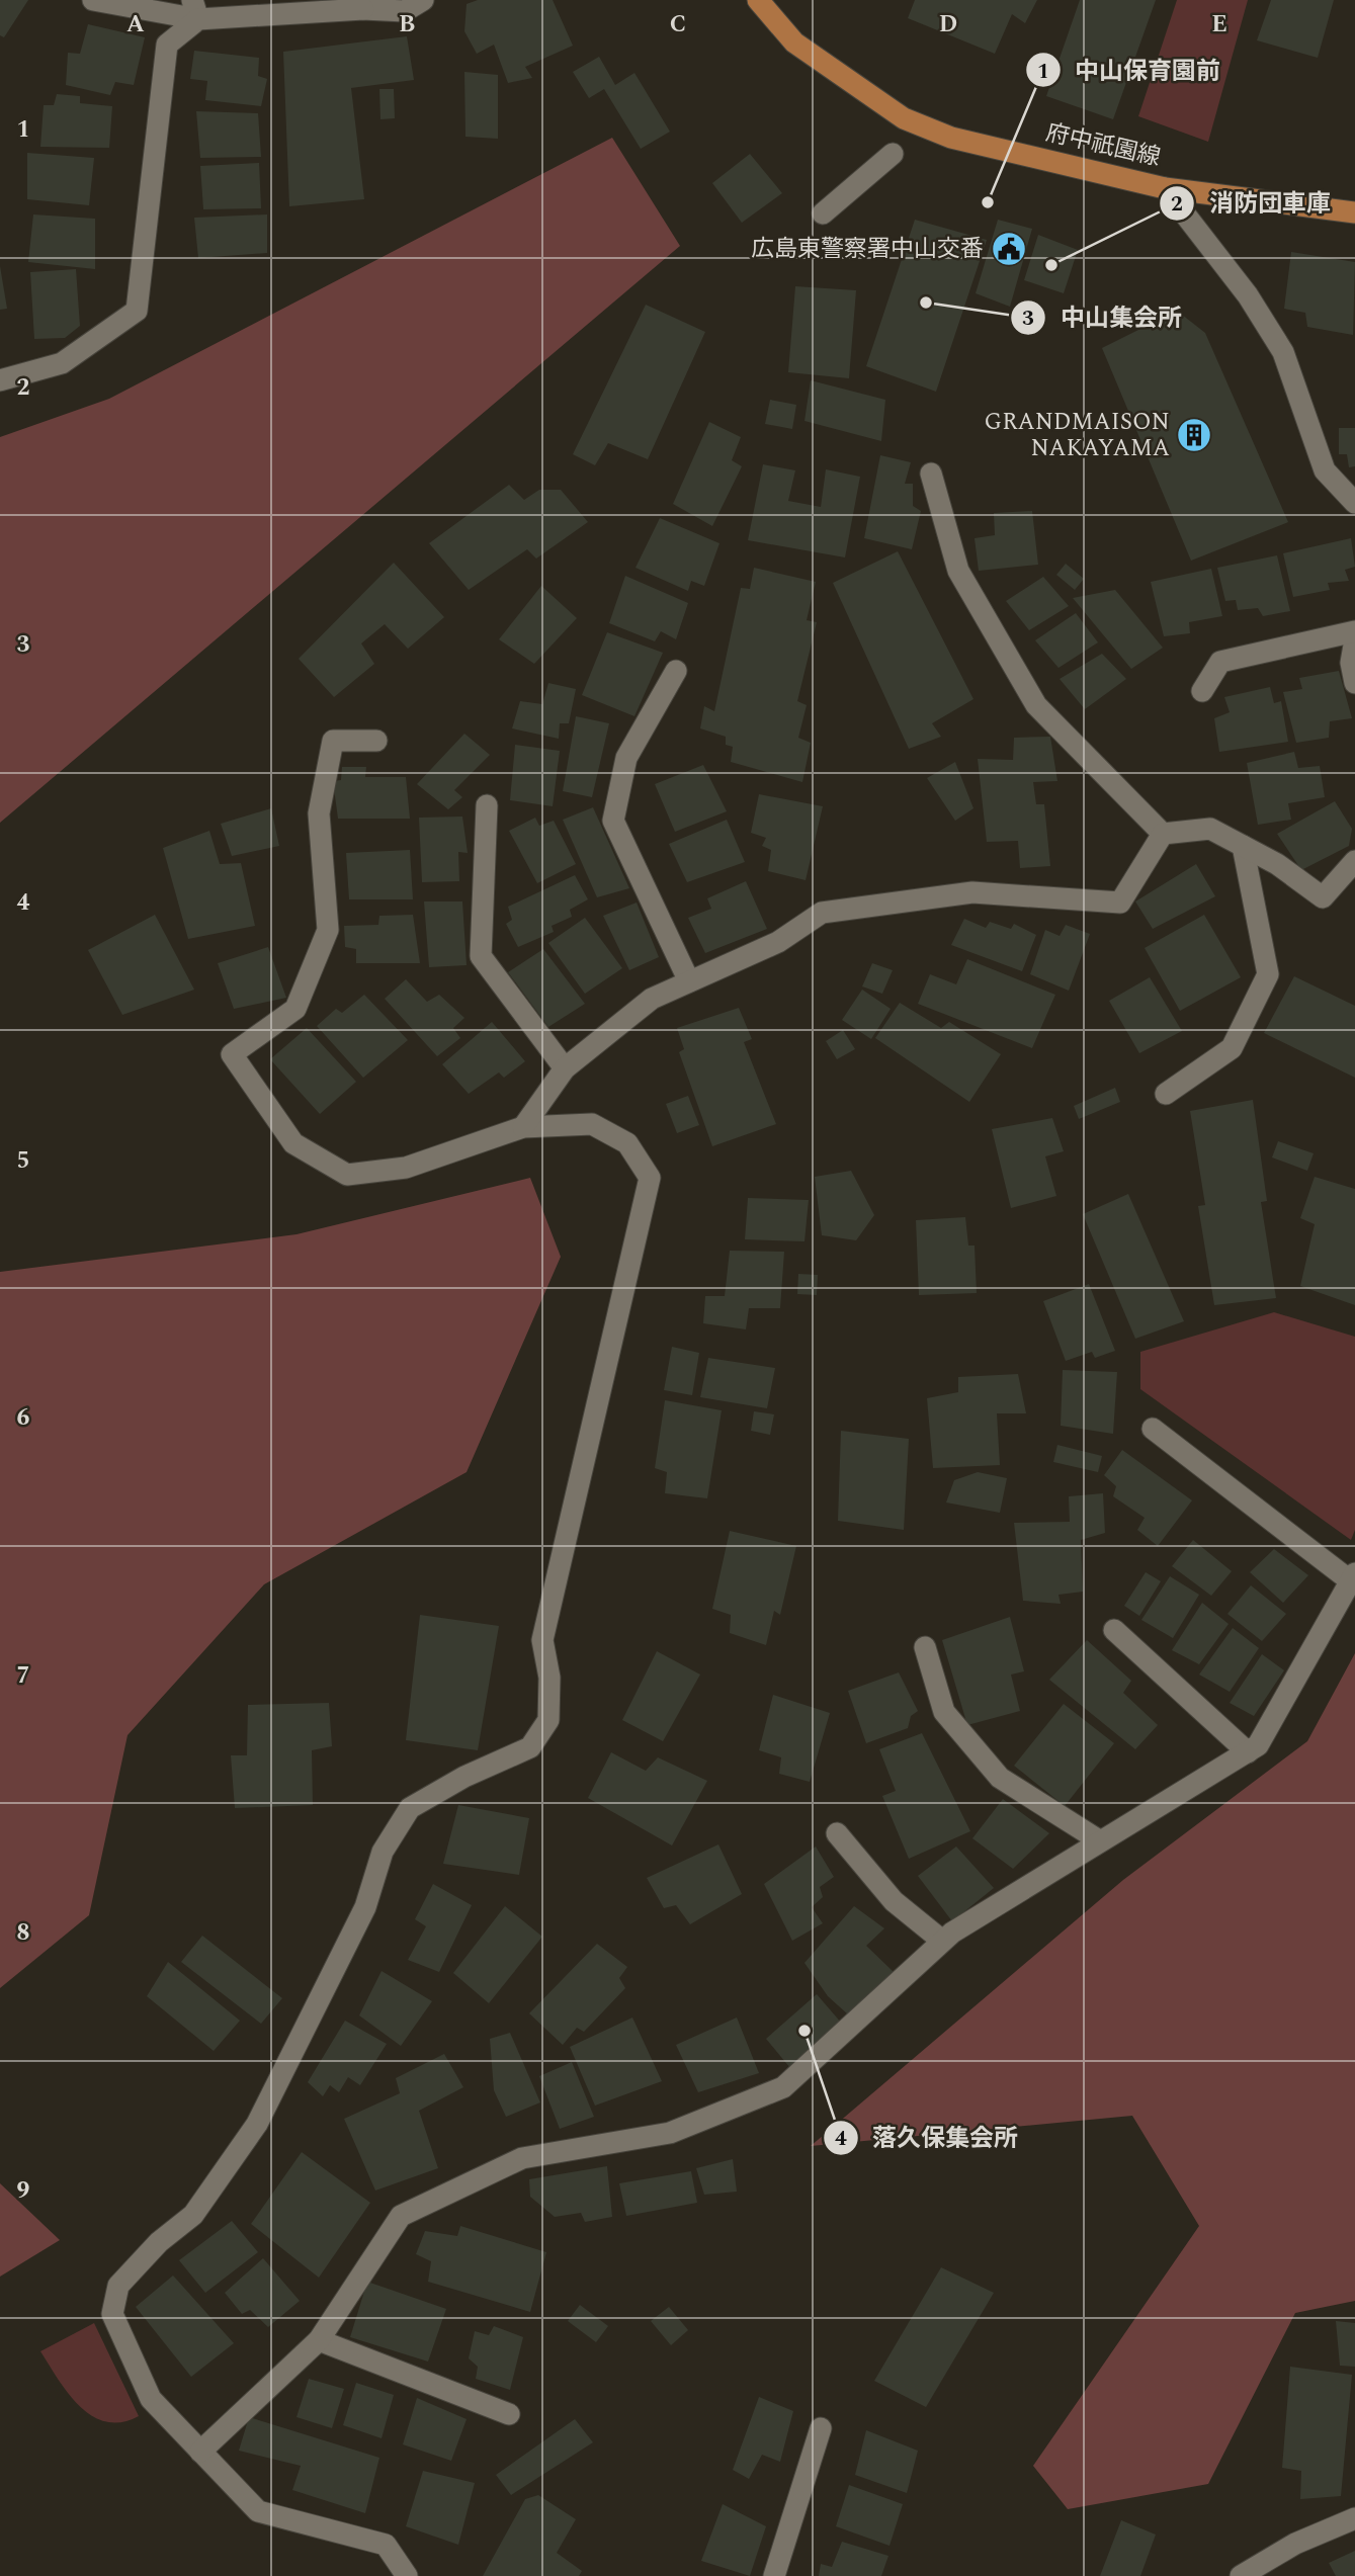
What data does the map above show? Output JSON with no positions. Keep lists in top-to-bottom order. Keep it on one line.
{"streets":{"main road":["府中祇園線"]},"places":{"other":["中山保育園前","消防団車庫","中山集会所","落久保集会所"],"public building":["広島東警察署中山交番"],"building":["GRANDMAISON NAKAYAMA"]},"grid":{"columns":["A","B","C","D","E"],"rows":["1","2","3","4","5","6","7","8","9"]}}
